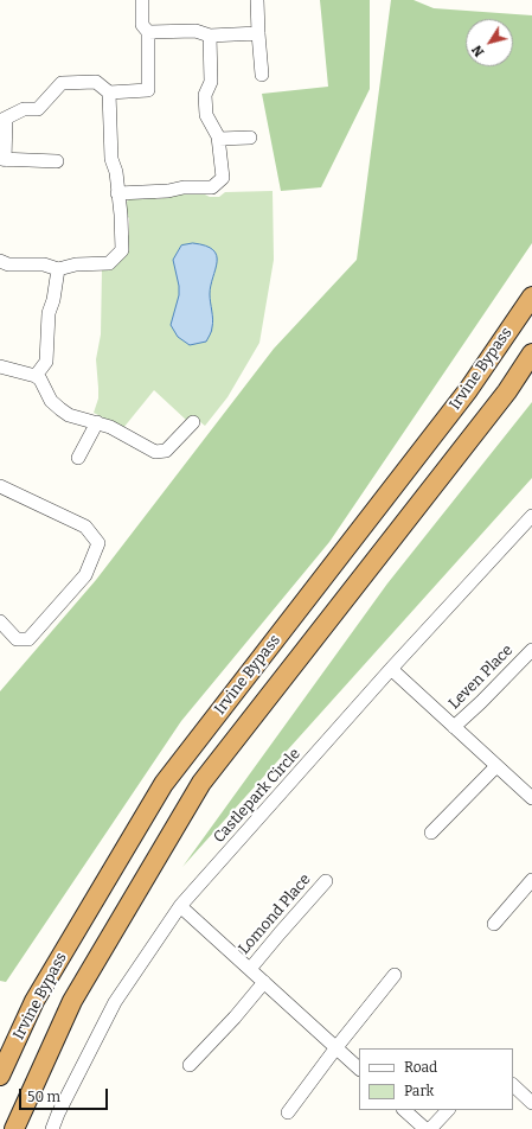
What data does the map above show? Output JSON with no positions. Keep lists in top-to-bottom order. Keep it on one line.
{"streets":{"highway":["Irvine Bypass"],"street":["Leven Place","Castlepark Circle","Lomond Place"]},"crossings":[["Leven Place","Castlepark Circle"],["Castlepark Circle","Lomond Place"]],"legend":["Road","Park"],"scale_bar":"50 m","north":"bottom left"}
